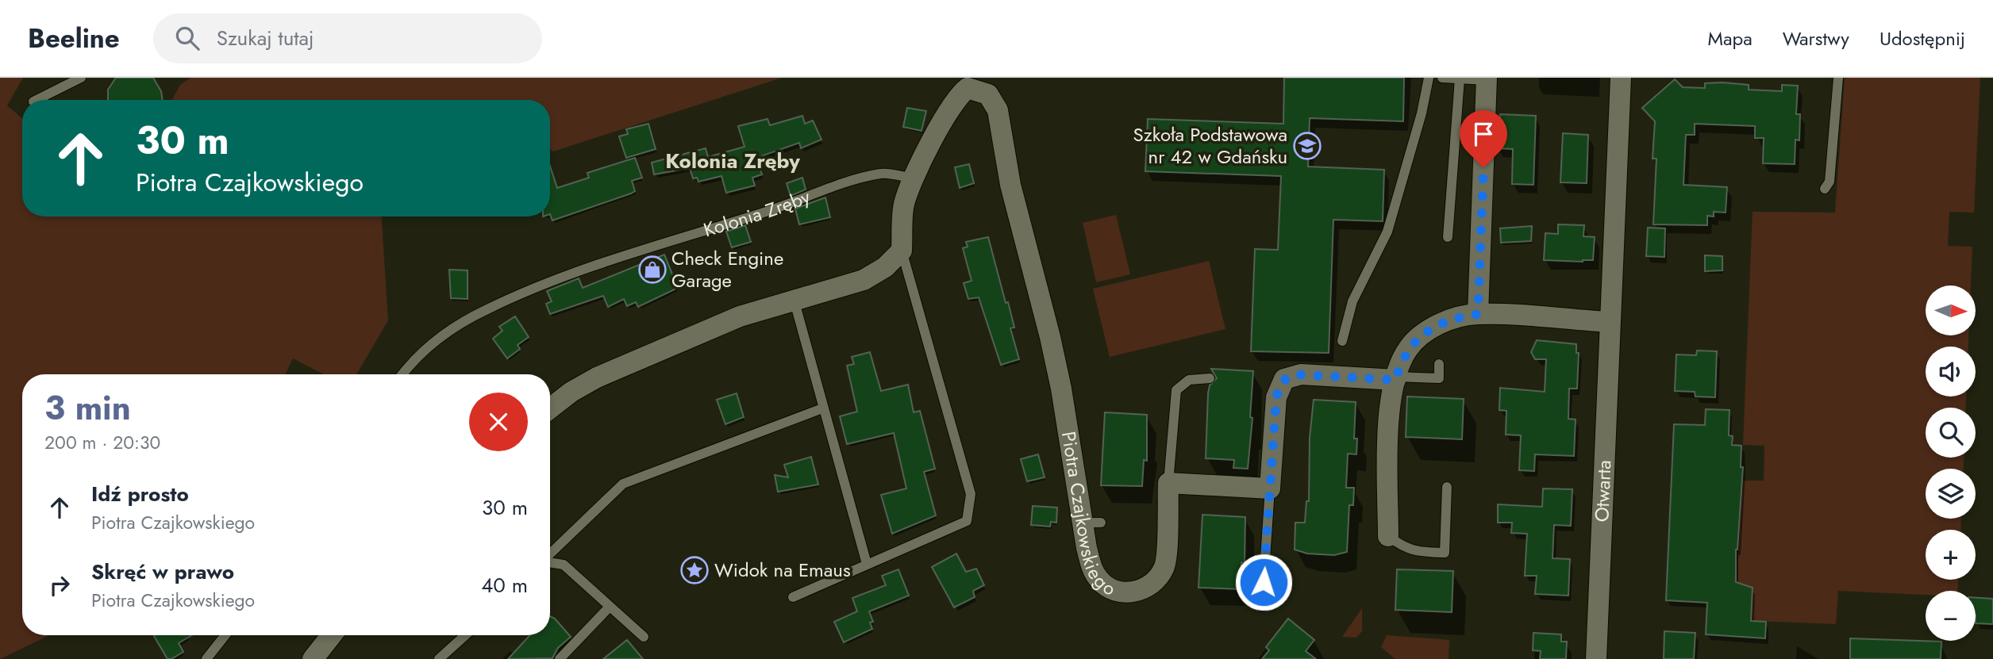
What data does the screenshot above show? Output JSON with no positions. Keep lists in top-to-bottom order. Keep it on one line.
{"streets":{"street":["Otwarta","Piotra Czajkowskiego"],"lane":["Kolonia Zręby"]},"districts":["Kolonia Zręby"],"places":{"school or university":["Szkoła Podstawowa nr 42 w Gdańsku"],"shop":["Check Engine Garage"],"place":["Widok na Emaus"]},"north":"right","page":{"header":"Beeline","search":"Szukaj tutaj","nav":["Mapa","Warstwy","Udostępnij"],"turn":["30 m","Piotra Czajkowskiego"],"map_buttons":["+","−"],"heading":["3 min","200 m · 20:30"],"list":[{"name":"Idź prosto","note":"Piotra Czajkowskiego","value":"30 m"},{"name":"Skręć w prawo","note":"Piotra Czajkowskiego","value":"40 m"}]}}
